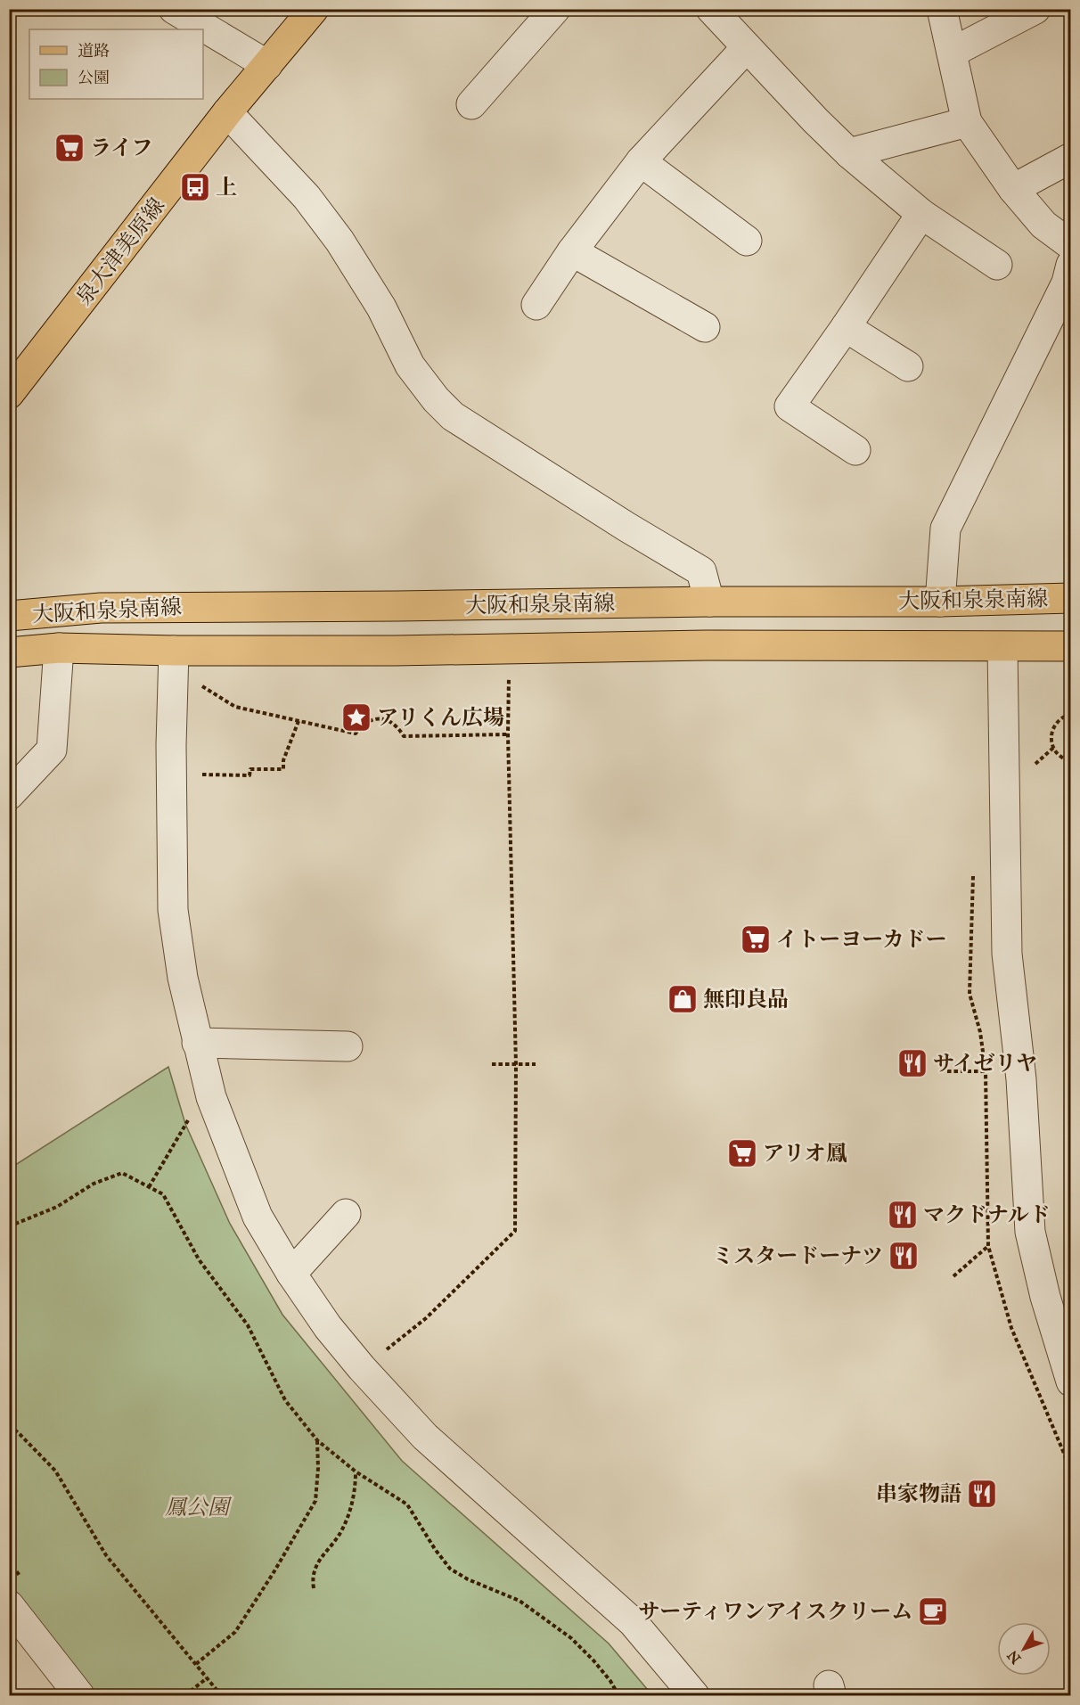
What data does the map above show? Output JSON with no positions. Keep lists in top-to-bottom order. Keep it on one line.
{"streets":{"main road":["泉大津美原線","大阪和泉泉南線"]},"parks":["鳳公園"],"places":{"supermarket":["ライフ","イトーヨーカドー","アリオ鳳"],"bus stop":["上"],"place":["アリくん広場"],"shop":["無印良品"],"restaurant":["サイゼリヤ","マクドナルド","ミスタードーナツ","串家物語"],"cafe":["サーティワンアイスクリーム"]},"legend":["道路","公園"],"north":"bottom left"}
